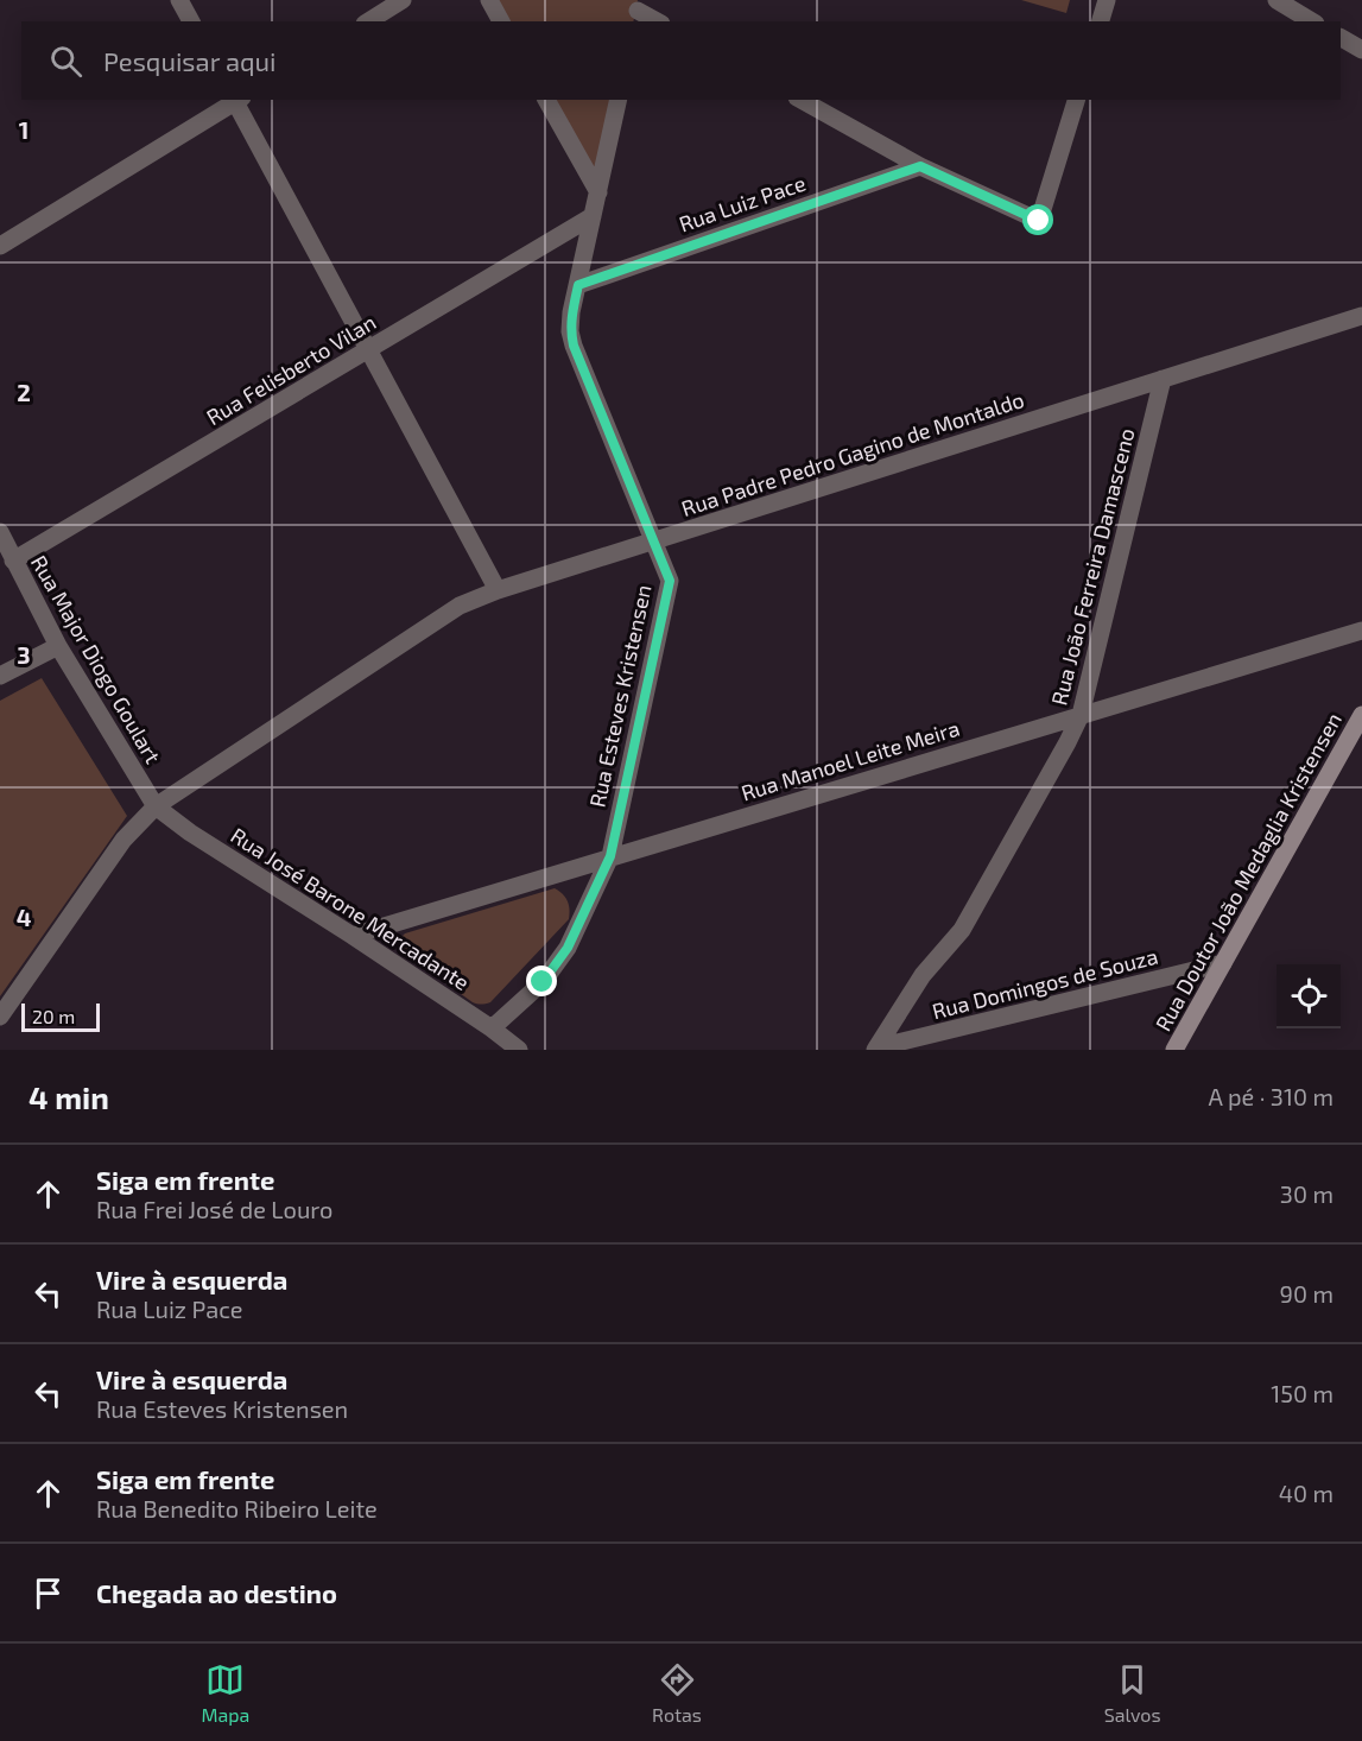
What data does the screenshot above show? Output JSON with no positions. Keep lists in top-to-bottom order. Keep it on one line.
{"streets":{"street":["Rua Luiz Pace","Rua Felisberto Vilan","Rua Padre Pedro Gagino de Montaldo","Rua João Ferreira Damasceno","Rua Major Diogo Goulart","Rua Esteves Kristensen","Rua Manoel Leite Meira","Rua Doutor João Medaglia Kristensen","Rua José Barone Mercadante","Rua Domingos de Souza"]},"crossings":[["Rua Luiz Pace","Rua Esteves Kristensen"],["Rua Felisberto Vilan","Rua Major Diogo Goulart"],["Rua Felisberto Vilan","Rua Esteves Kristensen"],["Rua Padre Pedro Gagino de Montaldo","Rua João Ferreira Damasceno"],["Rua Padre Pedro Gagino de Montaldo","Rua Major Diogo Goulart"],["Rua Padre Pedro Gagino de Montaldo","Rua Esteves Kristensen"],["Rua Padre Pedro Gagino de Montaldo","Rua José Barone Mercadante"],["Rua João Ferreira Damasceno","Rua Manoel Leite Meira"],["Rua João Ferreira Damasceno","Rua Domingos de Souza"],["Rua Major Diogo Goulart","Rua José Barone Mercadante"],["Rua Esteves Kristensen","Rua Manoel Leite Meira"],["Rua Esteves Kristensen","Rua José Barone Mercadante"],["Rua Manoel Leite Meira","Rua José Barone Mercadante"],["Rua Doutor João Medaglia Kristensen","Rua Domingos de Souza"]],"scale_bar":"20 m","page":{"search":"Pesquisar aqui","scale":"20 m","heading":["4 min","A pé · 310 m"],"list":[["Siga em frente","Rua Frei José de Louro","30 m"],["Vire à esquerda","Rua Luiz Pace","90 m"],["Vire à esquerda","Rua Esteves Kristensen","150 m"],["Siga em frente","Rua Benedito Ribeiro Leite","40 m"],"Chegada ao destino"],"nav":["Mapa","Rotas","Salvos"]},"grid":{"rows":["1","2","3","4"]}}
